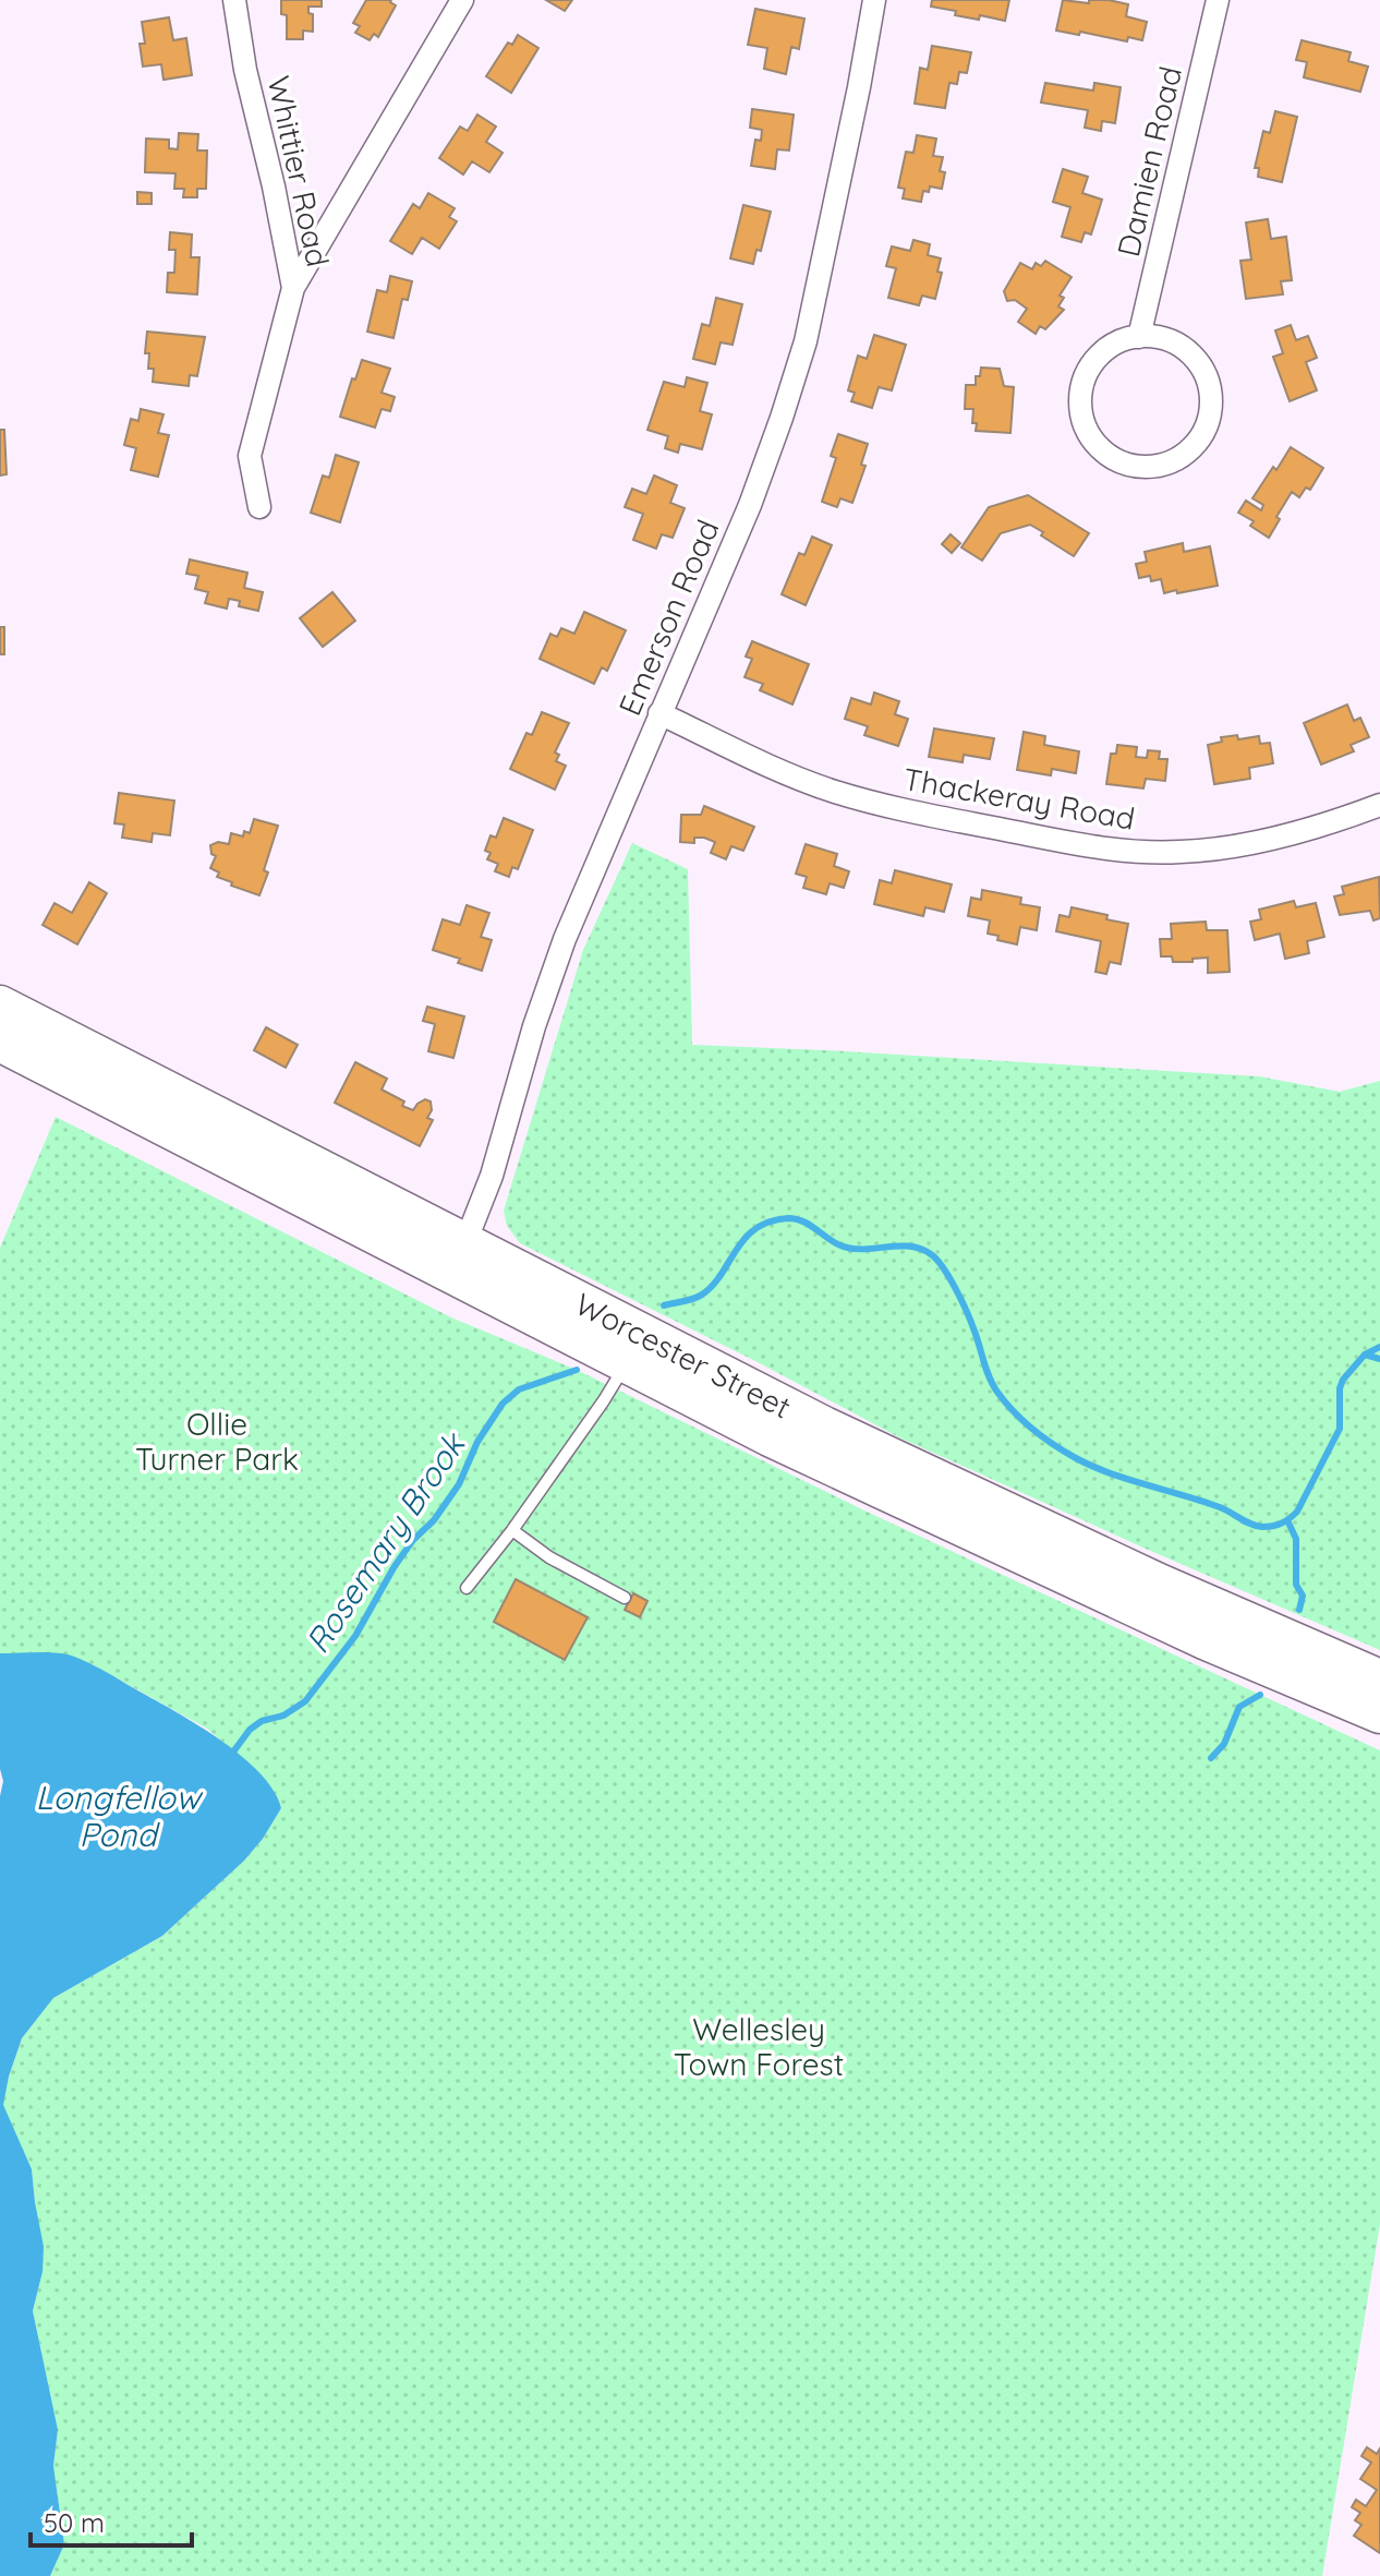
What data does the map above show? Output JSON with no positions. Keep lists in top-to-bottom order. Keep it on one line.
{"streets":{"highway":["Worcester Street"],"street":["Damien Road","Whittier Road","Emerson Road","Thackeray Road"]},"crossings":[["Emerson Road","Thackeray Road"],["Emerson Road","Worcester Street"]],"water":["Rosemary Brook","Longfellow Pond"],"parks":["Ollie Turner Park","Wellesley Town Forest"],"scale_bar":"50 m"}
